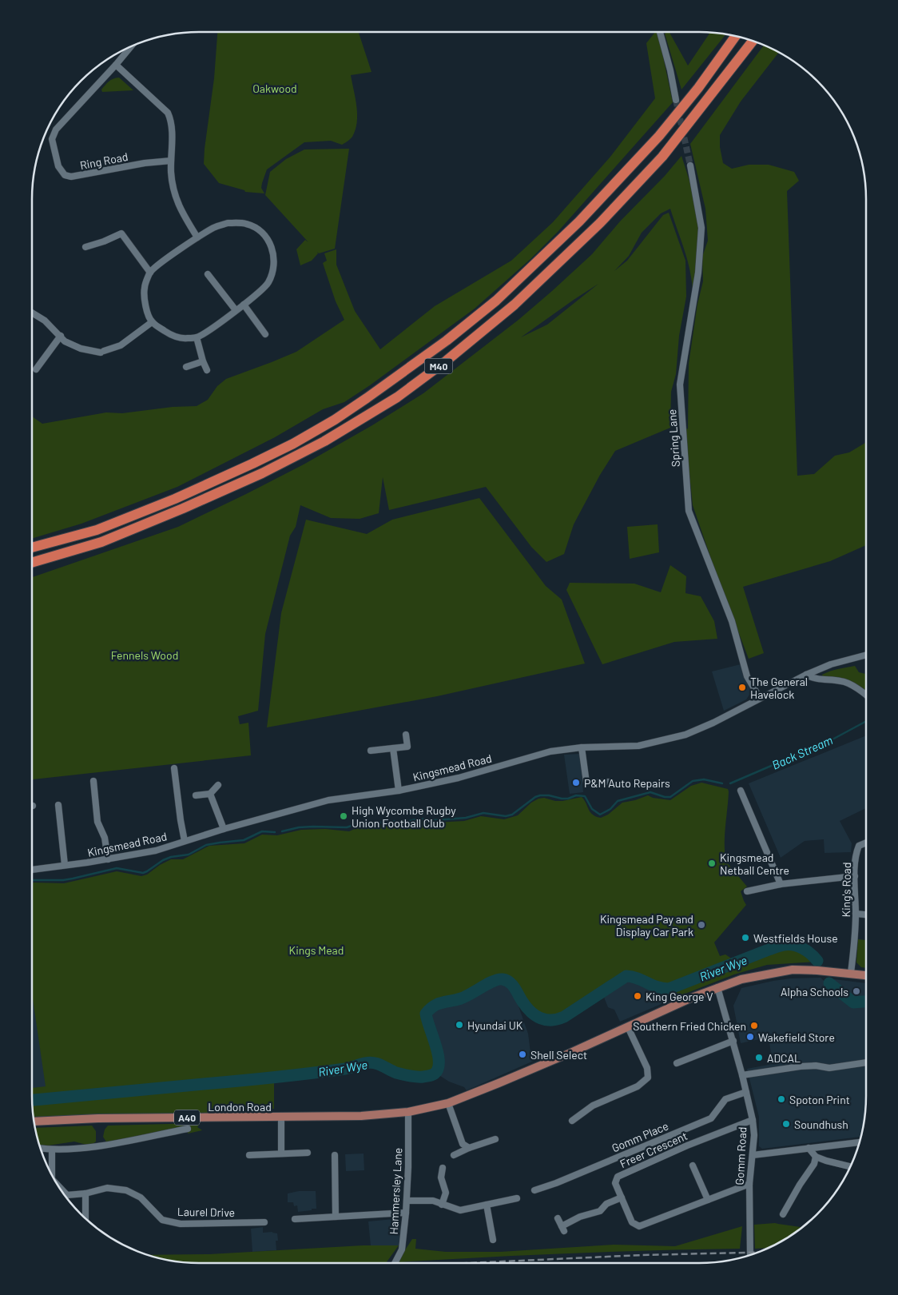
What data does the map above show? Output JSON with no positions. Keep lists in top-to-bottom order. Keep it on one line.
{"streets":{"highway":["M40"],"main road":["London Road","A40"],"street":["Ring Road","Spring Lane","Kingsmead Road","King's Road","Gomm Place","Freer Crescent","Gomm Road","Hammersley Lane","Laurel Drive"]},"crossings":[["Spring Lane","Kingsmead Road"],["King's Road","A40"],["London Road","A40"],["London Road","Hammersley Lane"],["A40","Gomm Road"],["Gomm Place","Gomm Road"],["Freer Crescent","Gomm Road"]],"water":["Back Stream","River Wye"],"parks":["Oakwood","Fennels Wood","Kings Mead"],"places":["The General Havelock","P&M Auto Repairs","High Wycombe Rugby Union Football Club","Kingsmead Netball Centre","Kingsmead Pay and Display Car Park","Westfields House","Alpha Schools","King George V","Hyundai UK","Southern Fried Chicken","Wakefield Store","Shell Select","ADCAL","Spoton Print","Soundhush"]}
